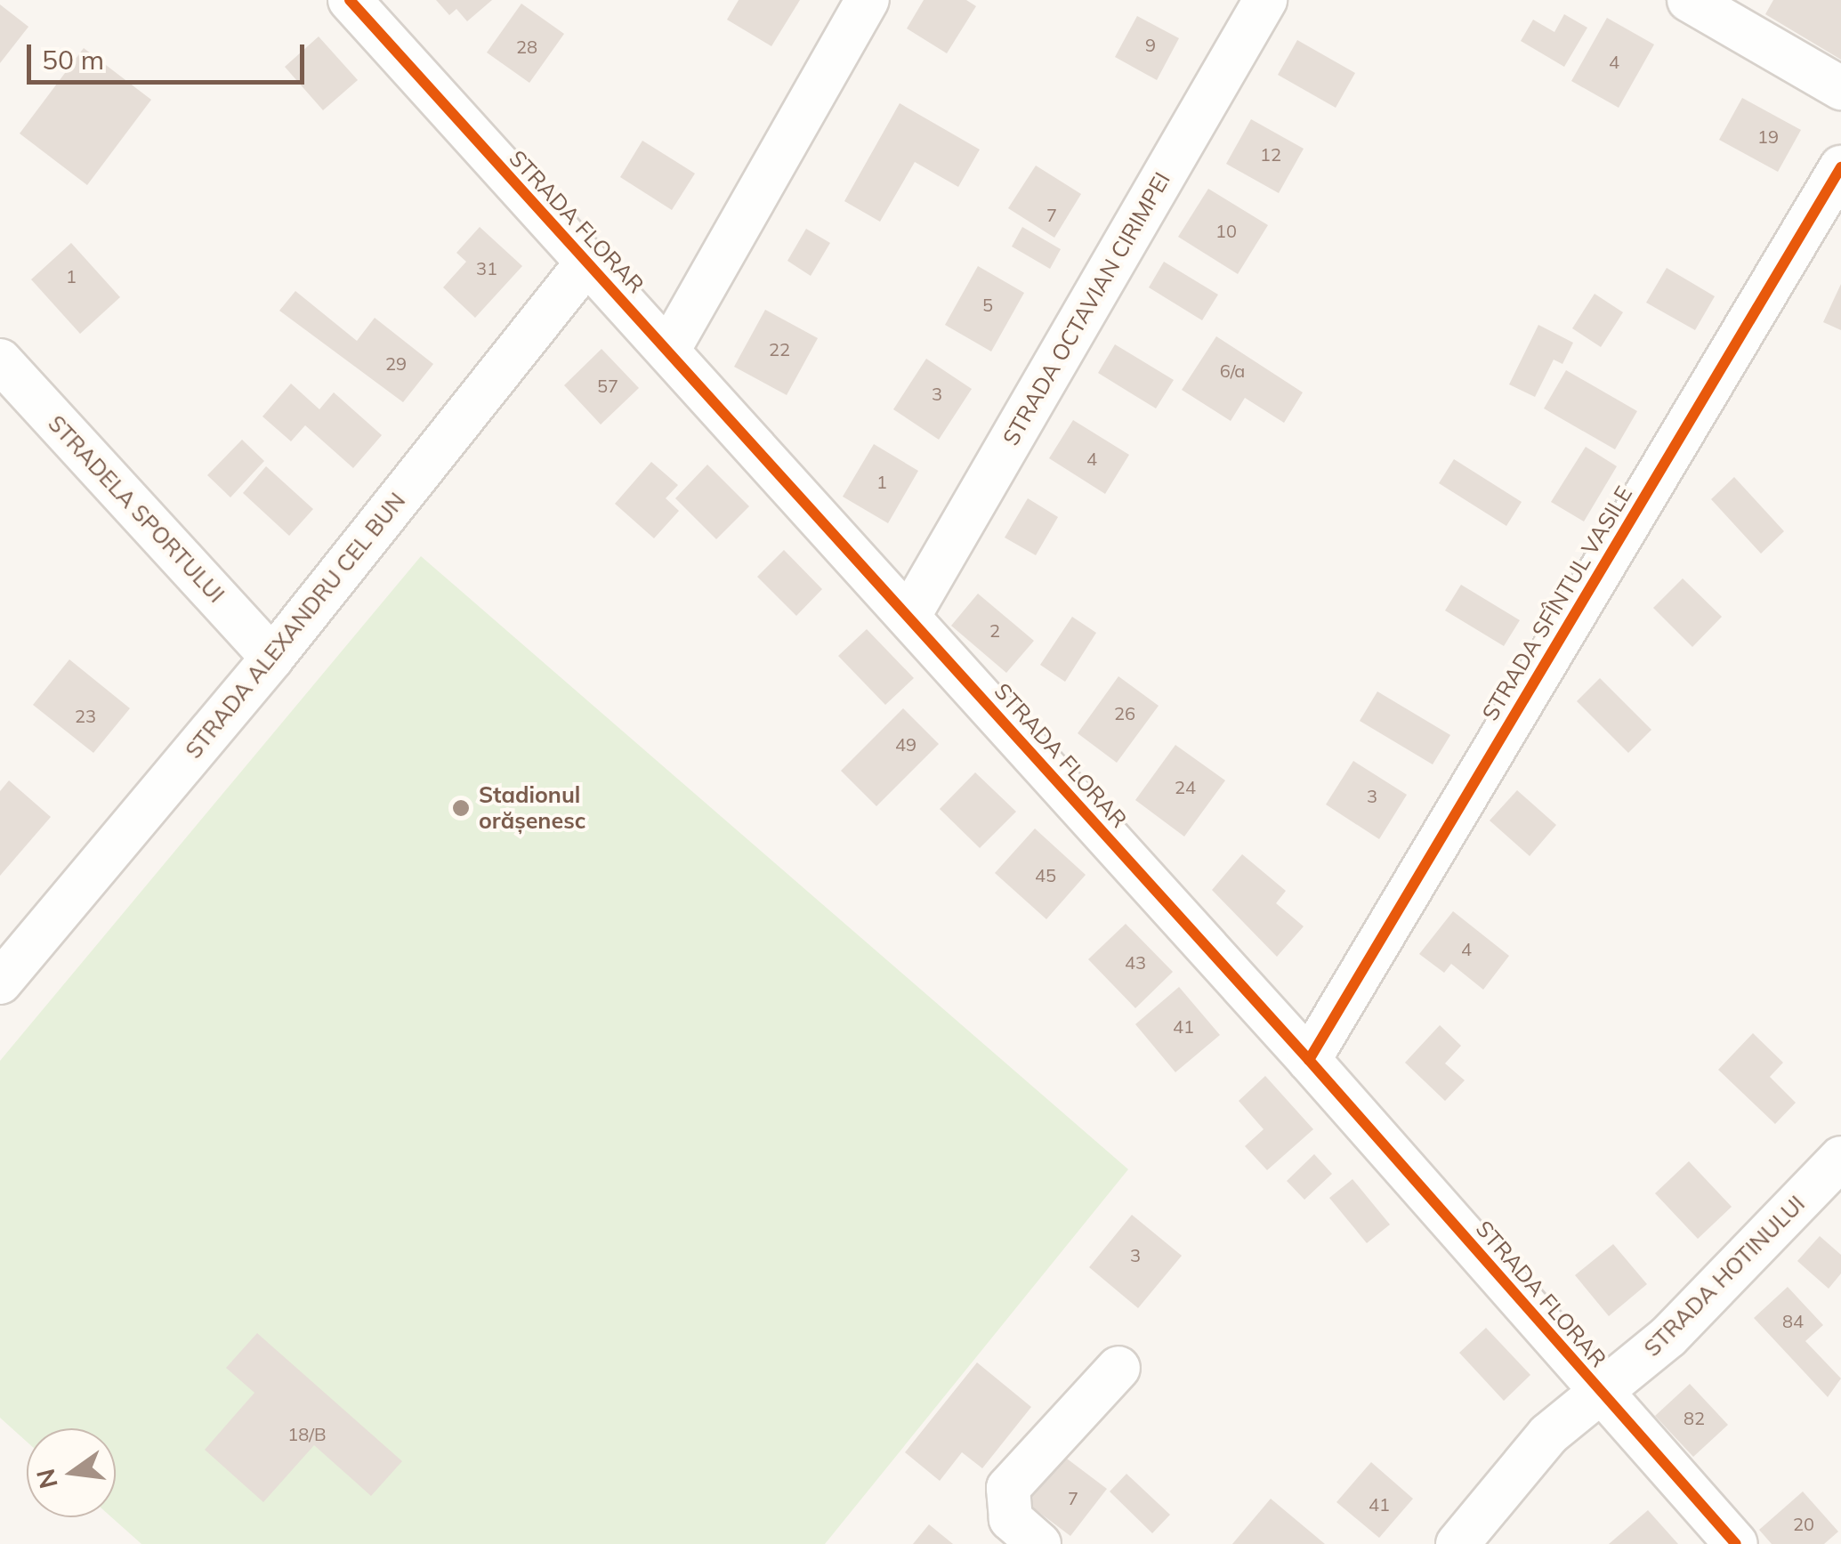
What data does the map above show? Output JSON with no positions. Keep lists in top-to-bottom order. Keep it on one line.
{"streets":{"street":["STRADA FLORAR","STRADA OCTAVIAN CIRIMPEI","STRADELA SPORTULUI","STRADA SFÎNTUL VASILE","STRADA ALEXANDRU CEL BUN","STRADA HOTINULUI"]},"crossings":[["STRADA FLORAR","STRADA OCTAVIAN CIRIMPEI"],["STRADA FLORAR","STRADA SFÎNTUL VASILE"],["STRADA FLORAR","STRADA ALEXANDRU CEL BUN"],["STRADA FLORAR","STRADA HOTINULUI"],["STRADELA SPORTULUI","STRADA ALEXANDRU CEL BUN"]],"places":["Stadionul orășenesc"],"house_numbers":["9","28","4","19","12","7","10","31","1","5","22","29","6/a","57","3","4","1","2","26","23","49","24","3","45","4","43","41","3","84","82","18/B","7","41","20"],"scale_bar":"50 m","north":"left"}
